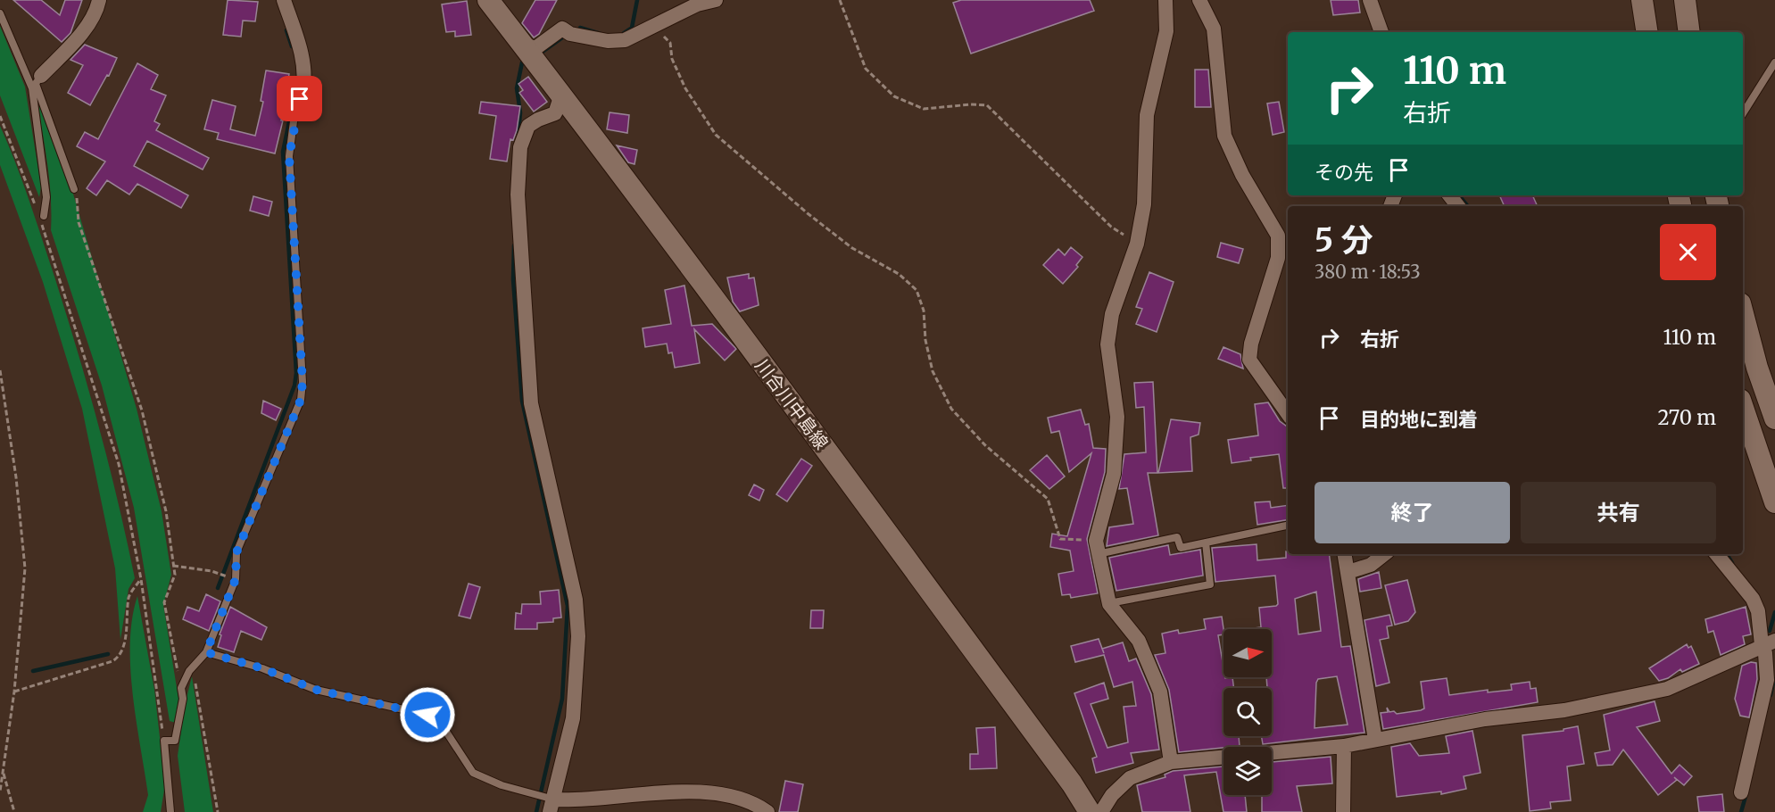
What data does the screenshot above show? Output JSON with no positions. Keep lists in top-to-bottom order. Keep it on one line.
{"streets":{"main road":["川合川中島線"]},"north":"right","page":{"turn":["110 m","右折"],"then":"その先","heading":["5 分","380 m · 18:53"],"list":[{"name":"右折","value":"110 m"},{"name":"目的地に到着","value":"270 m"}],"buttons":["終了","共有"]}}
